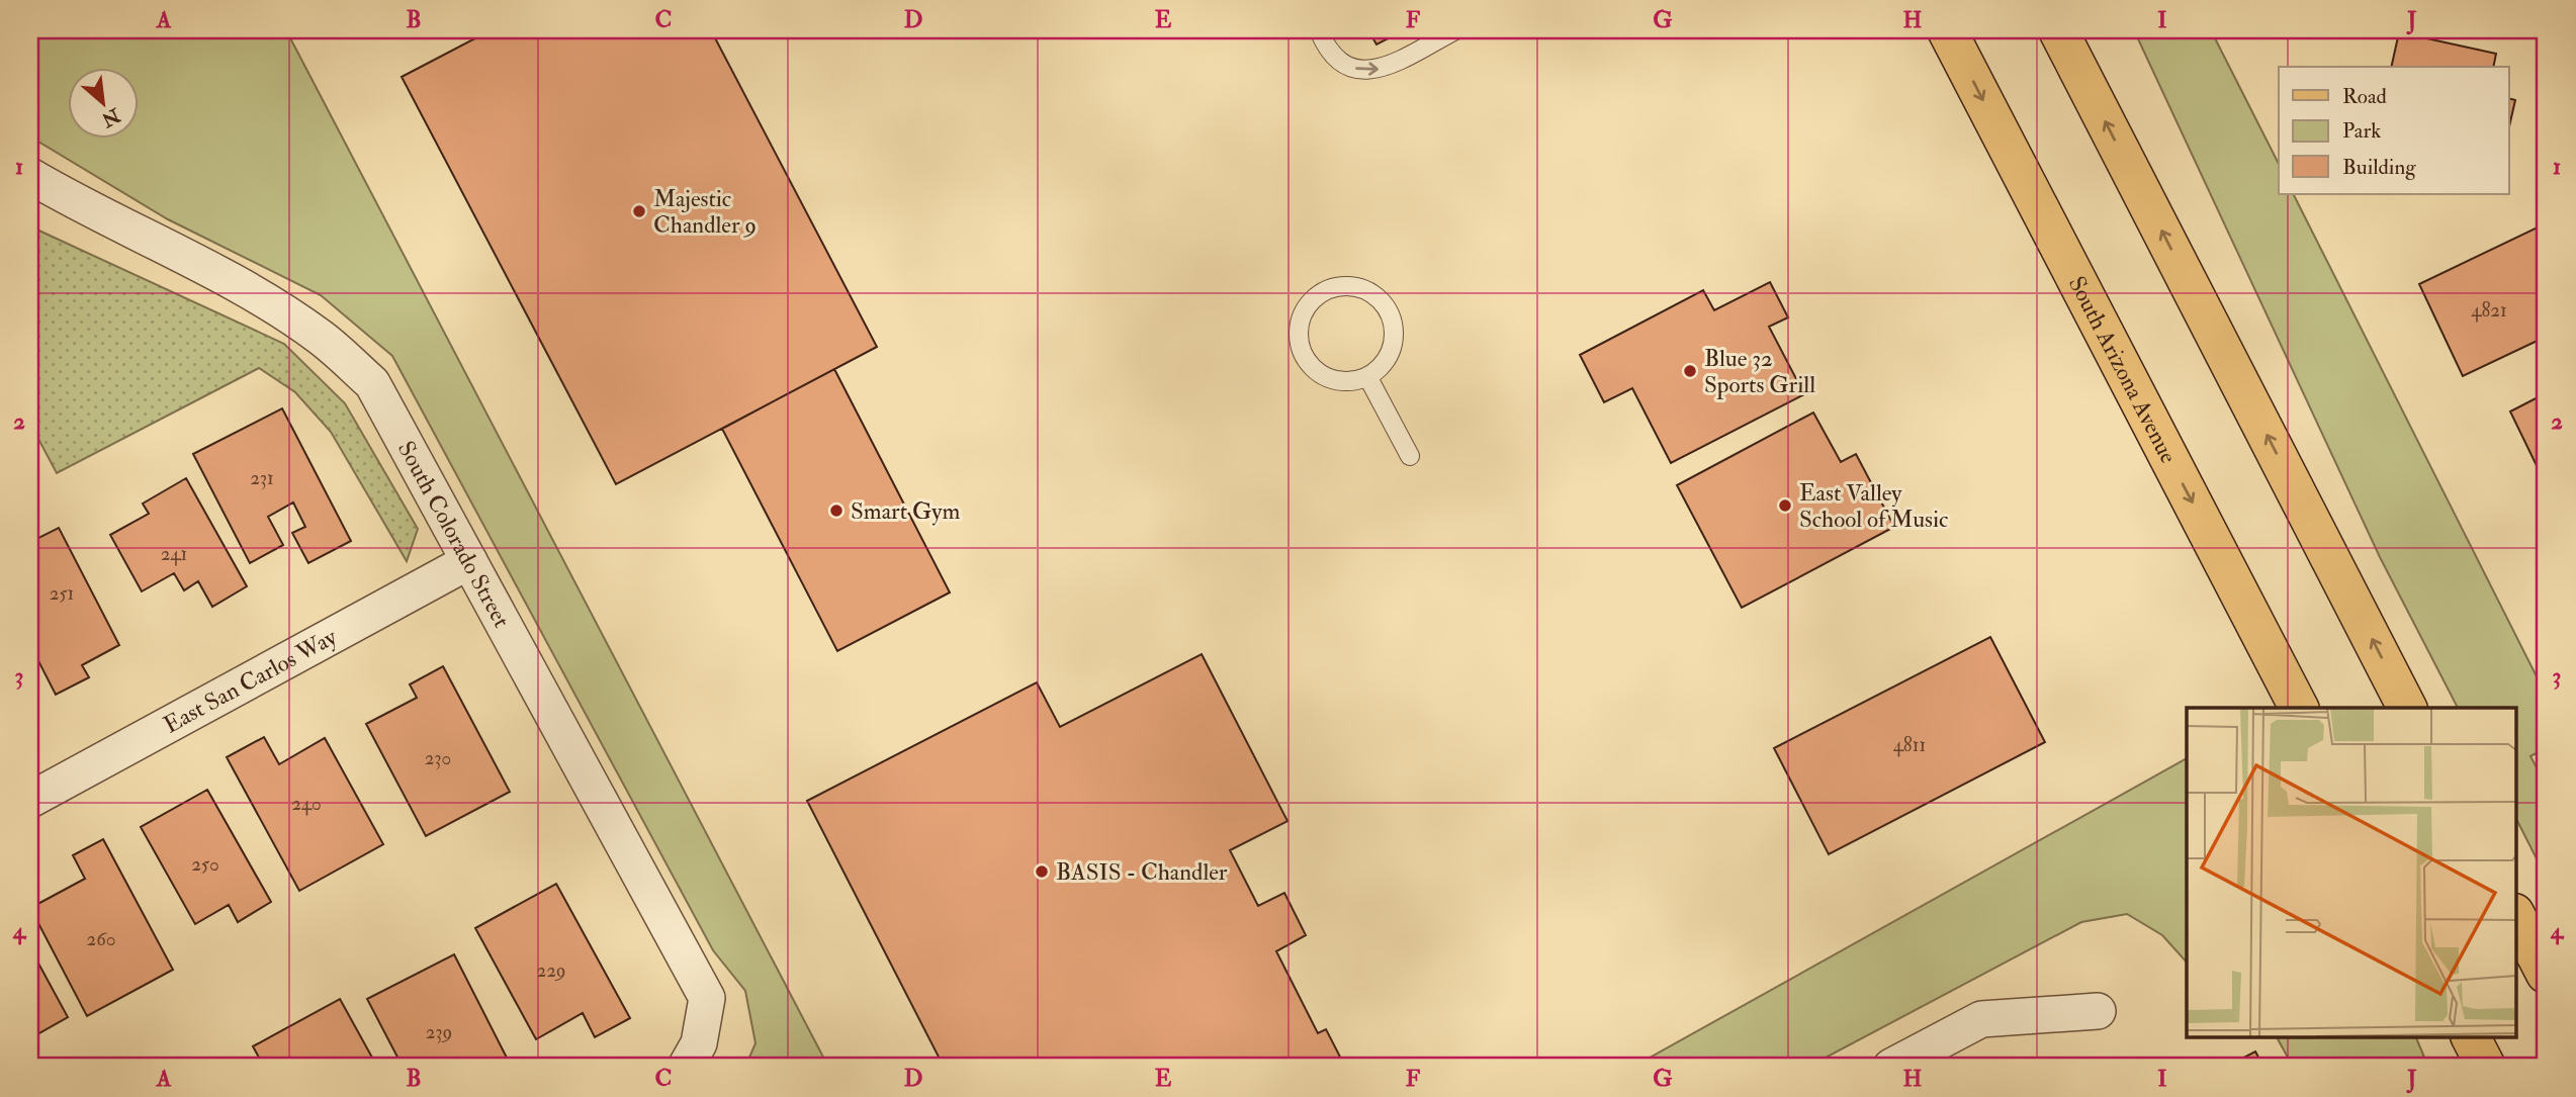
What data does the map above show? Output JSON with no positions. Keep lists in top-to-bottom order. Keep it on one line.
{"streets":{"main road":["South Arizona Avenue"],"street":["South Colorado Street","East San Carlos Way"]},"crossings":[["South Colorado Street","East San Carlos Way"]],"places":["Majestic Chandler 9","Blue 32 Sports Grill","East Valley School of Music","Smart Gym","BASIS - Chandler"],"house_numbers":["4821","231","241","251","4811","230","240","250","260","229","239"],"legend":["Road","Park","Building"],"north":"bottom right","grid":{"columns":["A","B","C","D","E","F","G","H","I","J"],"rows":["1","2","3","4"]}}
